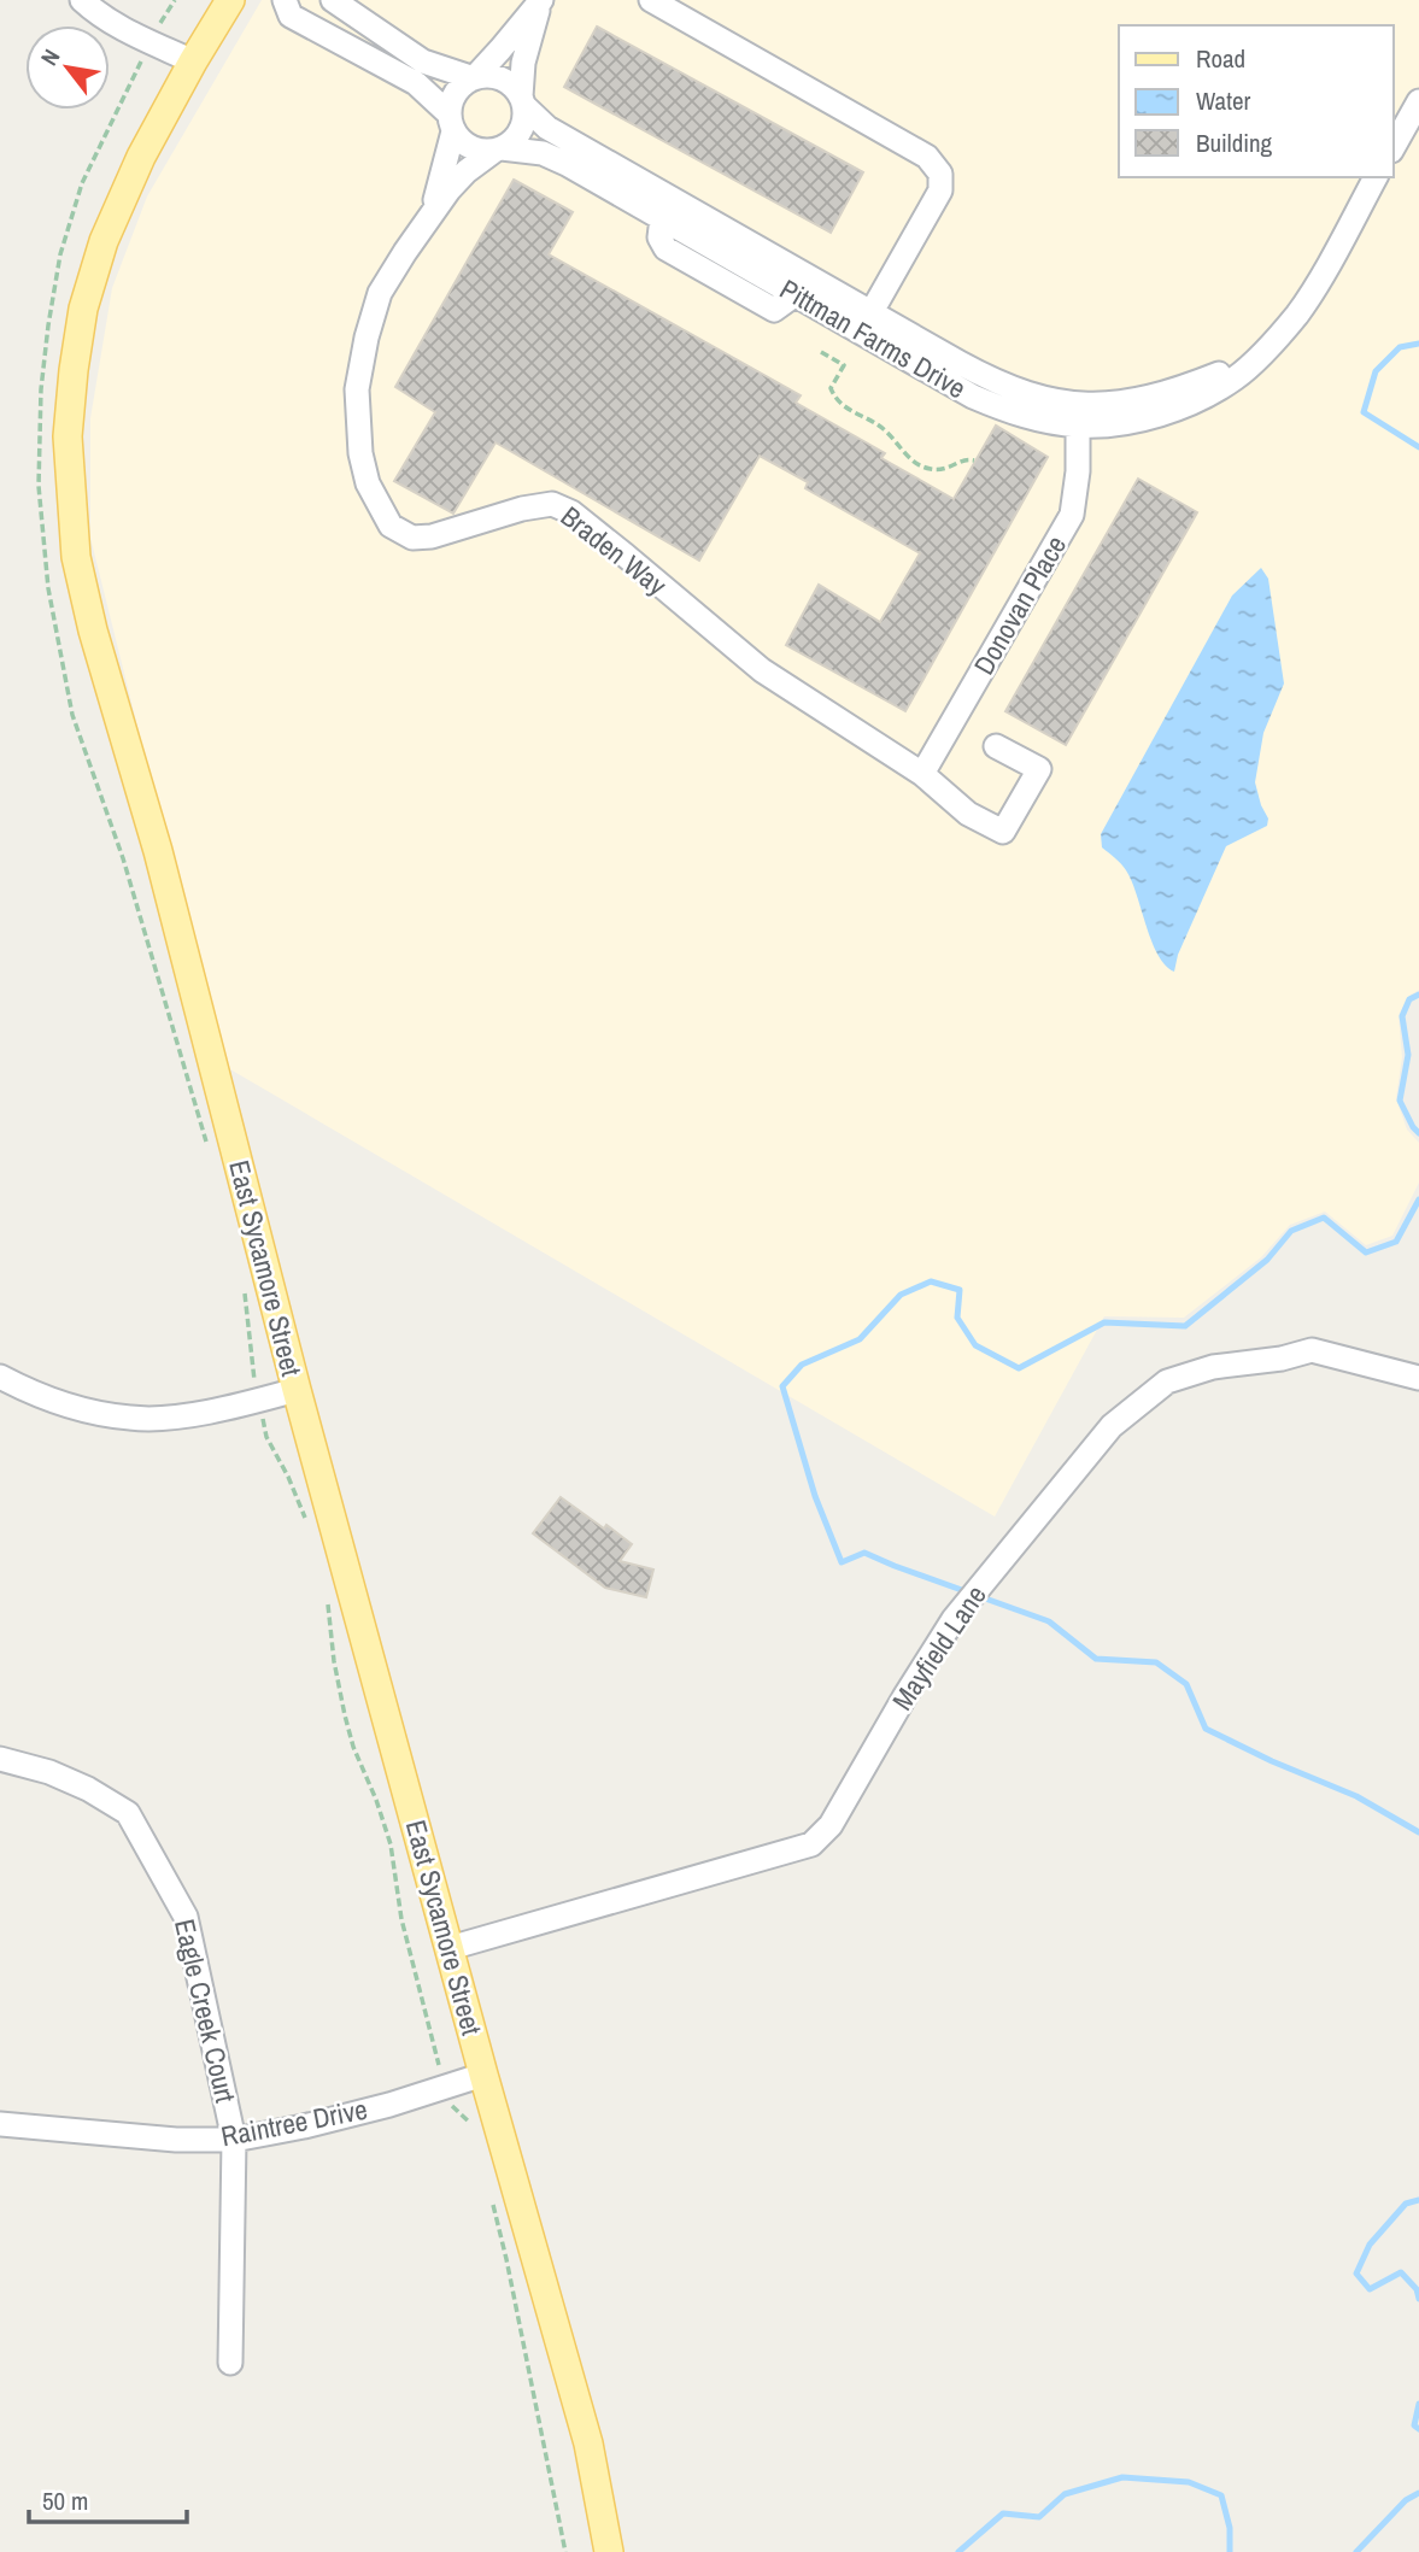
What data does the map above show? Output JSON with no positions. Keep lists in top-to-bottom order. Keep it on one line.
{"streets":{"main road":["East Sycamore Street"],"street":["Pittman Farms Drive","Braden Way","Donovan Place","Mayfield Lane","Eagle Creek Court","Raintree Drive"]},"crossings":[["Pittman Farms Drive","Braden Way"],["Pittman Farms Drive","Donovan Place"],["Braden Way","Donovan Place"],["East Sycamore Street","Mayfield Lane"],["East Sycamore Street","Raintree Drive"],["Eagle Creek Court","Raintree Drive"]],"legend":["Road","Water","Building"],"scale_bar":"50 m","north":"top left"}
